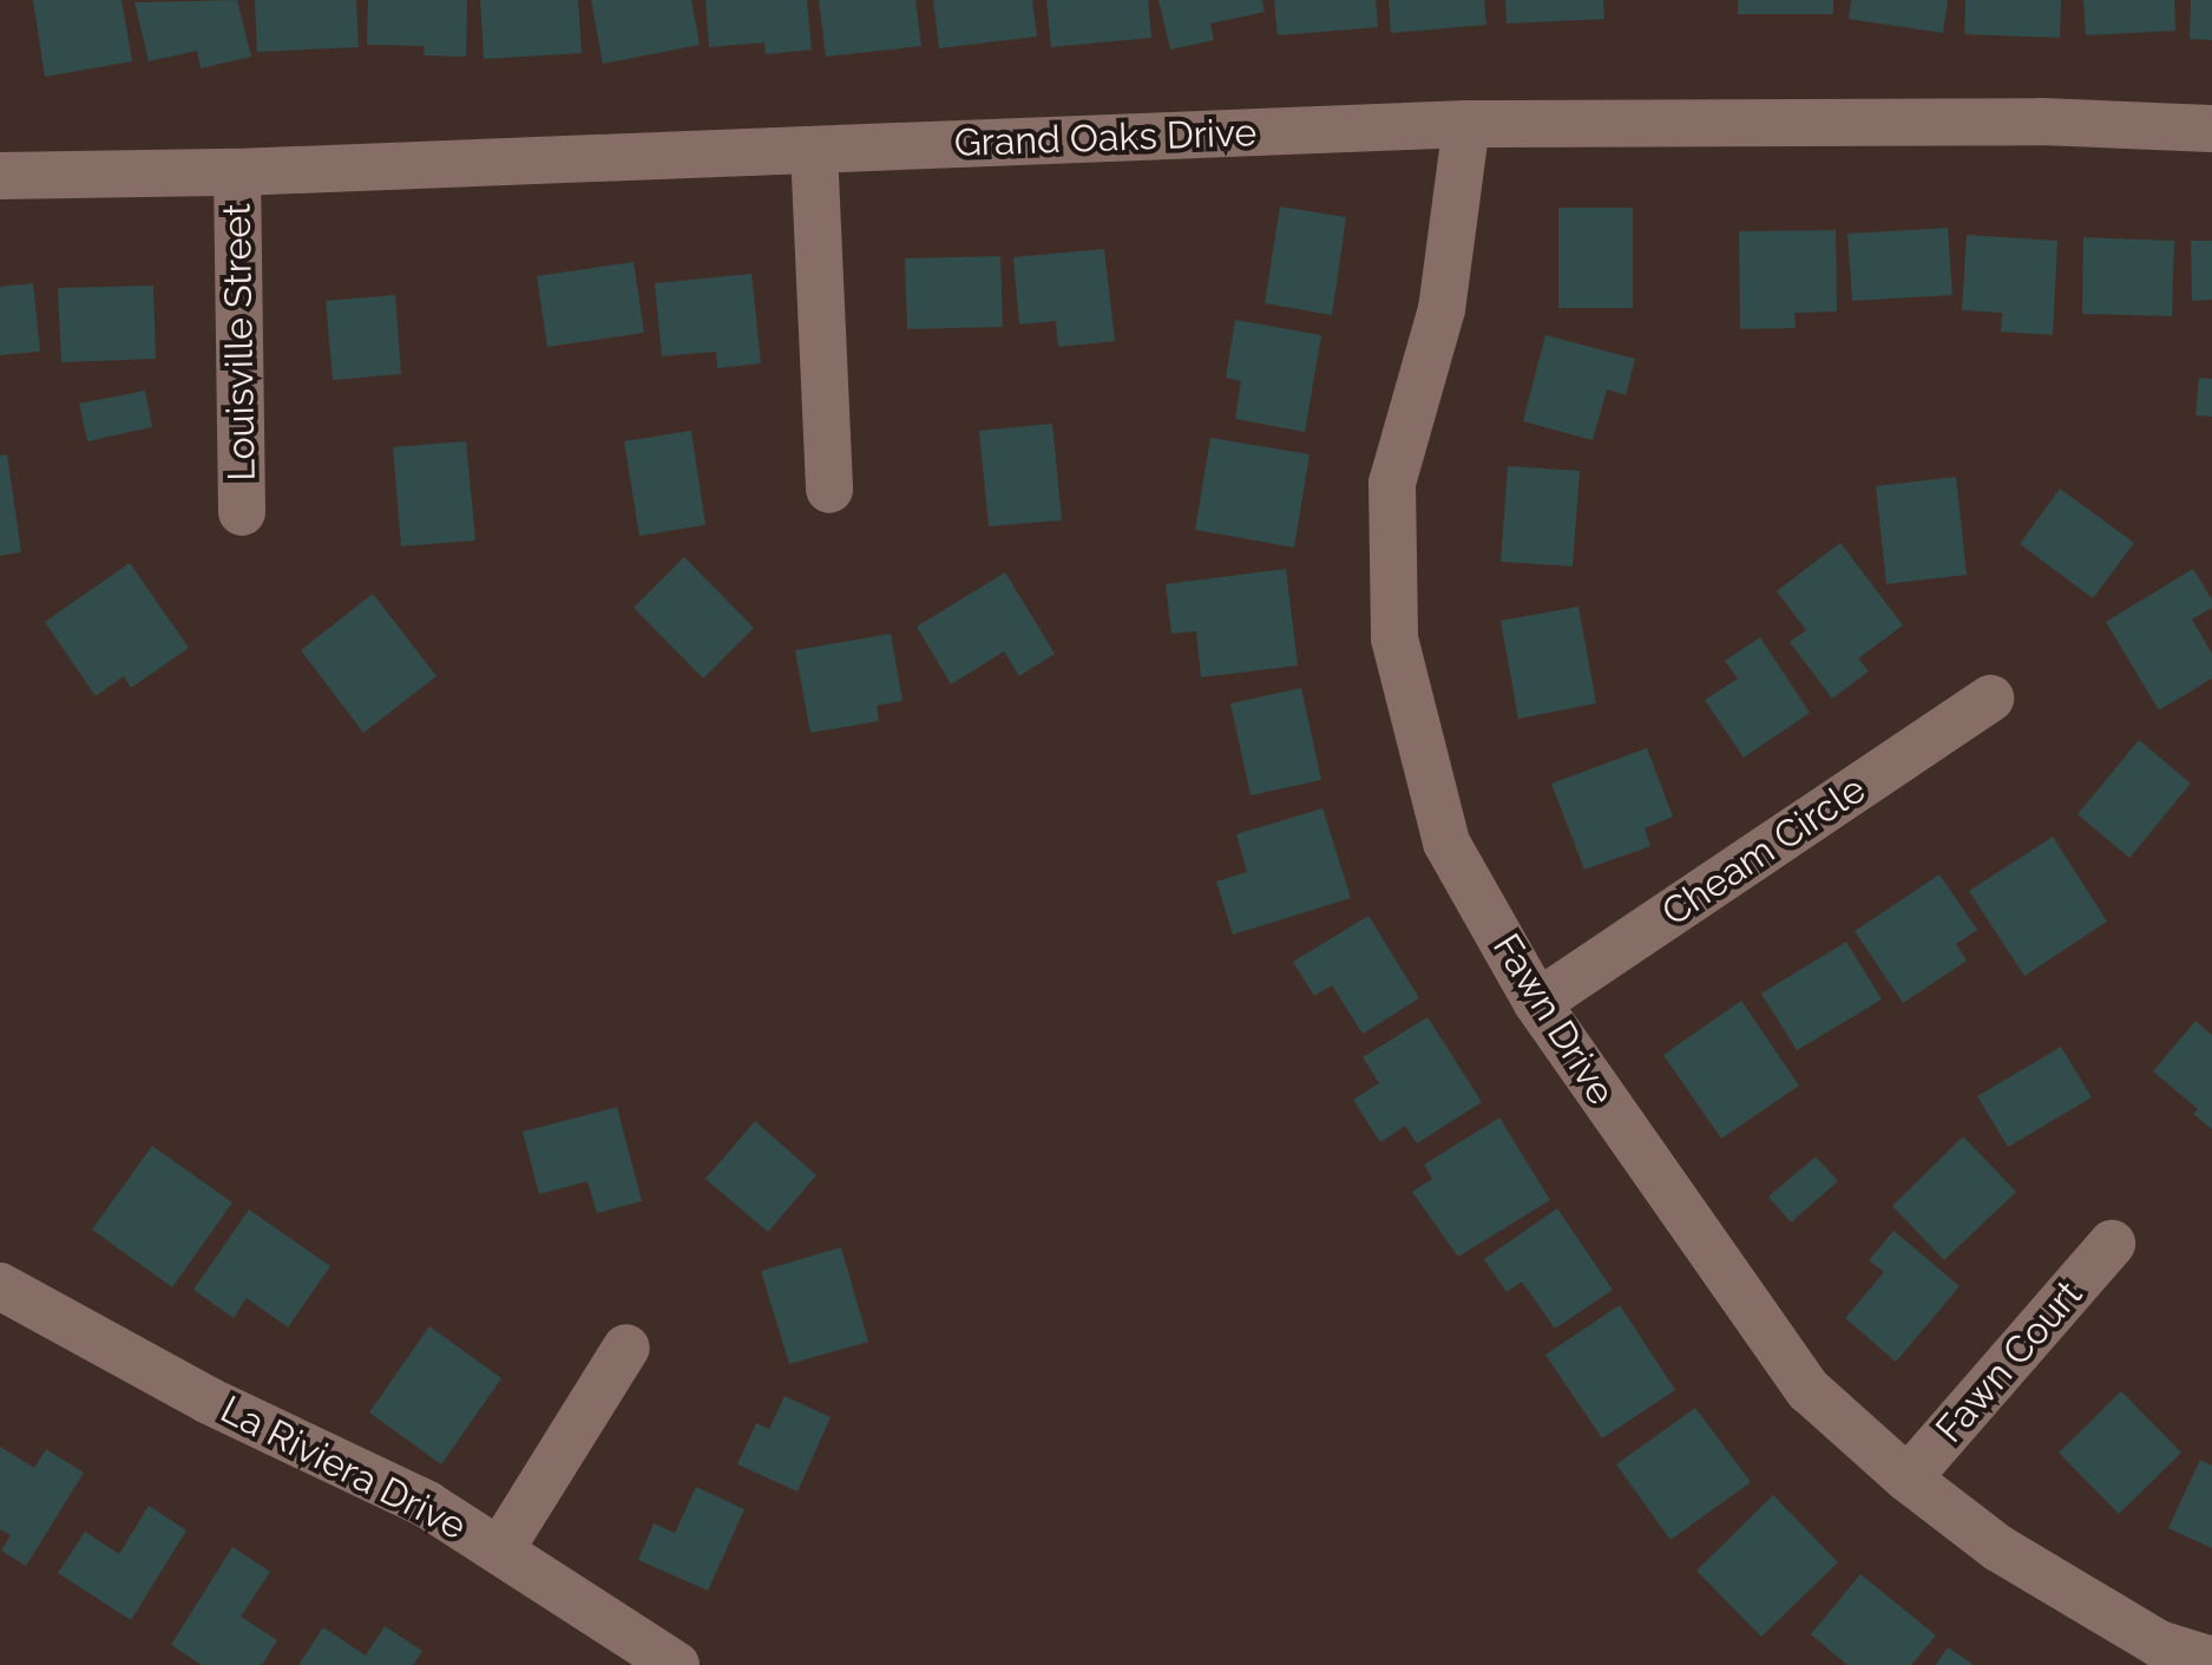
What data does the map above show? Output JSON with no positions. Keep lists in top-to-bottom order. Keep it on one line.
{"streets":{"street":["Grand Oaks Drive","Louisville Street","Cheam Circle","Fawn Drive","Fawn Court","La Riviera Drive"]},"crossings":[["Grand Oaks Drive","Louisville Street"],["Grand Oaks Drive","Fawn Drive"],["Cheam Circle","Fawn Drive"],["Fawn Drive","Fawn Court"]]}
